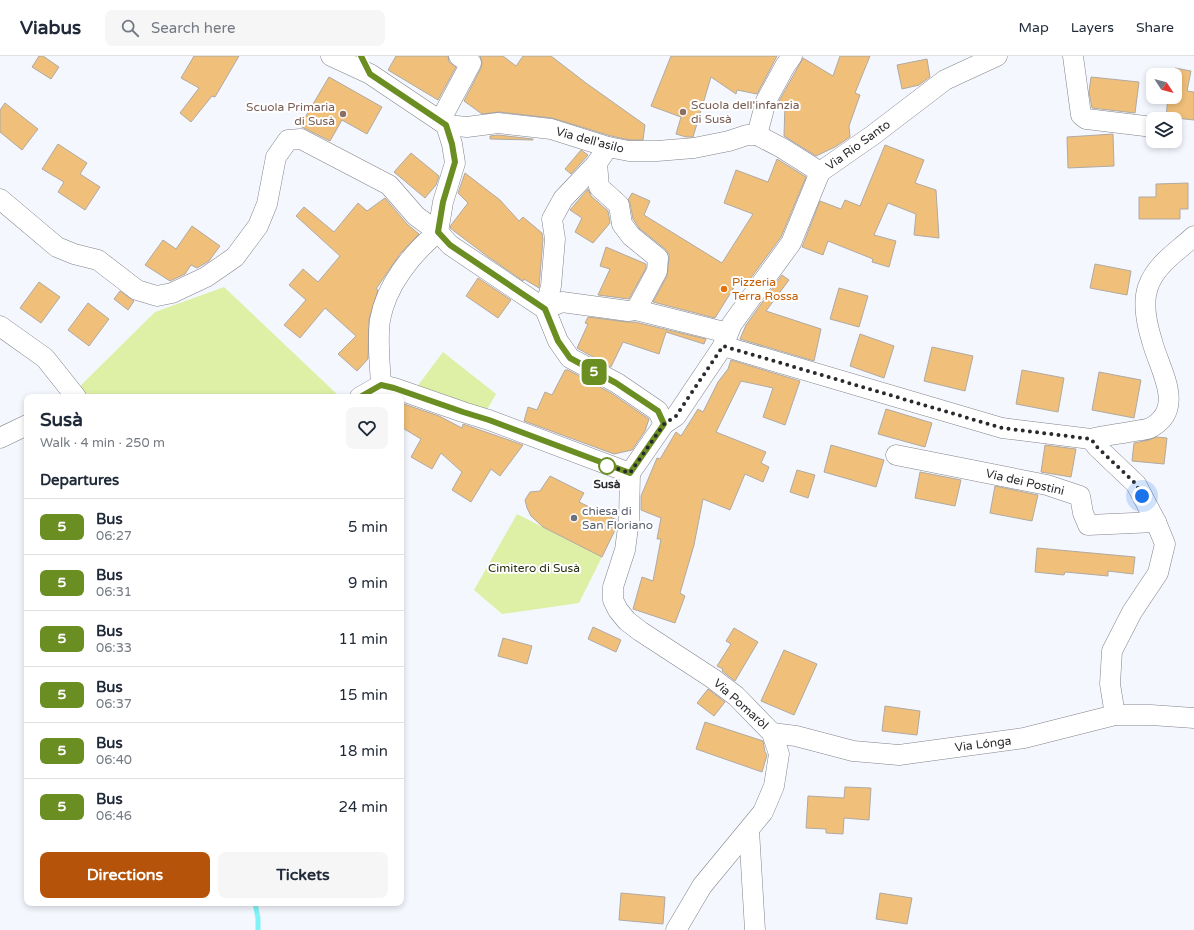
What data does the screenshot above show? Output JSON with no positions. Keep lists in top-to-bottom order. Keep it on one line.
{"streets":{"street":["Via dell'asilo","Via Rio Santo","Via dei Postini","Via Pomaròl","Via Lónga"]},"crossings":[["Via Rio Santo","Via Pomaròl"],["Via Pomaròl","Via Lónga"]],"parks":["Cimitero di Susà"],"places":["Scuola dell'infanzia di Susà","Scuola Primaria di Susà","Pizzeria Terra Rossa","Susà","chiesa di San Floriano"],"lines":["bus line 5"],"north":"bottom right","page":{"header":"Viabus","search":"Search here","nav":["Map","Layers","Share"],"on_map":"5","heading":[["Susà","Walk · 4 min · 250 m"],"Departures"],"list":[{"mark":"5","name":"Bus","note":"06:27","value":"5 min"},{"mark":"5","name":"Bus","note":"06:31","value":"9 min"},{"mark":"5","name":"Bus","note":"06:33","value":"11 min"},{"mark":"5","name":"Bus","note":"06:37","value":"15 min"},{"mark":"5","name":"Bus","note":"06:40","value":"18 min"},{"mark":"5","name":"Bus","note":"06:46","value":"24 min"}],"buttons":["Directions","Tickets"]}}
